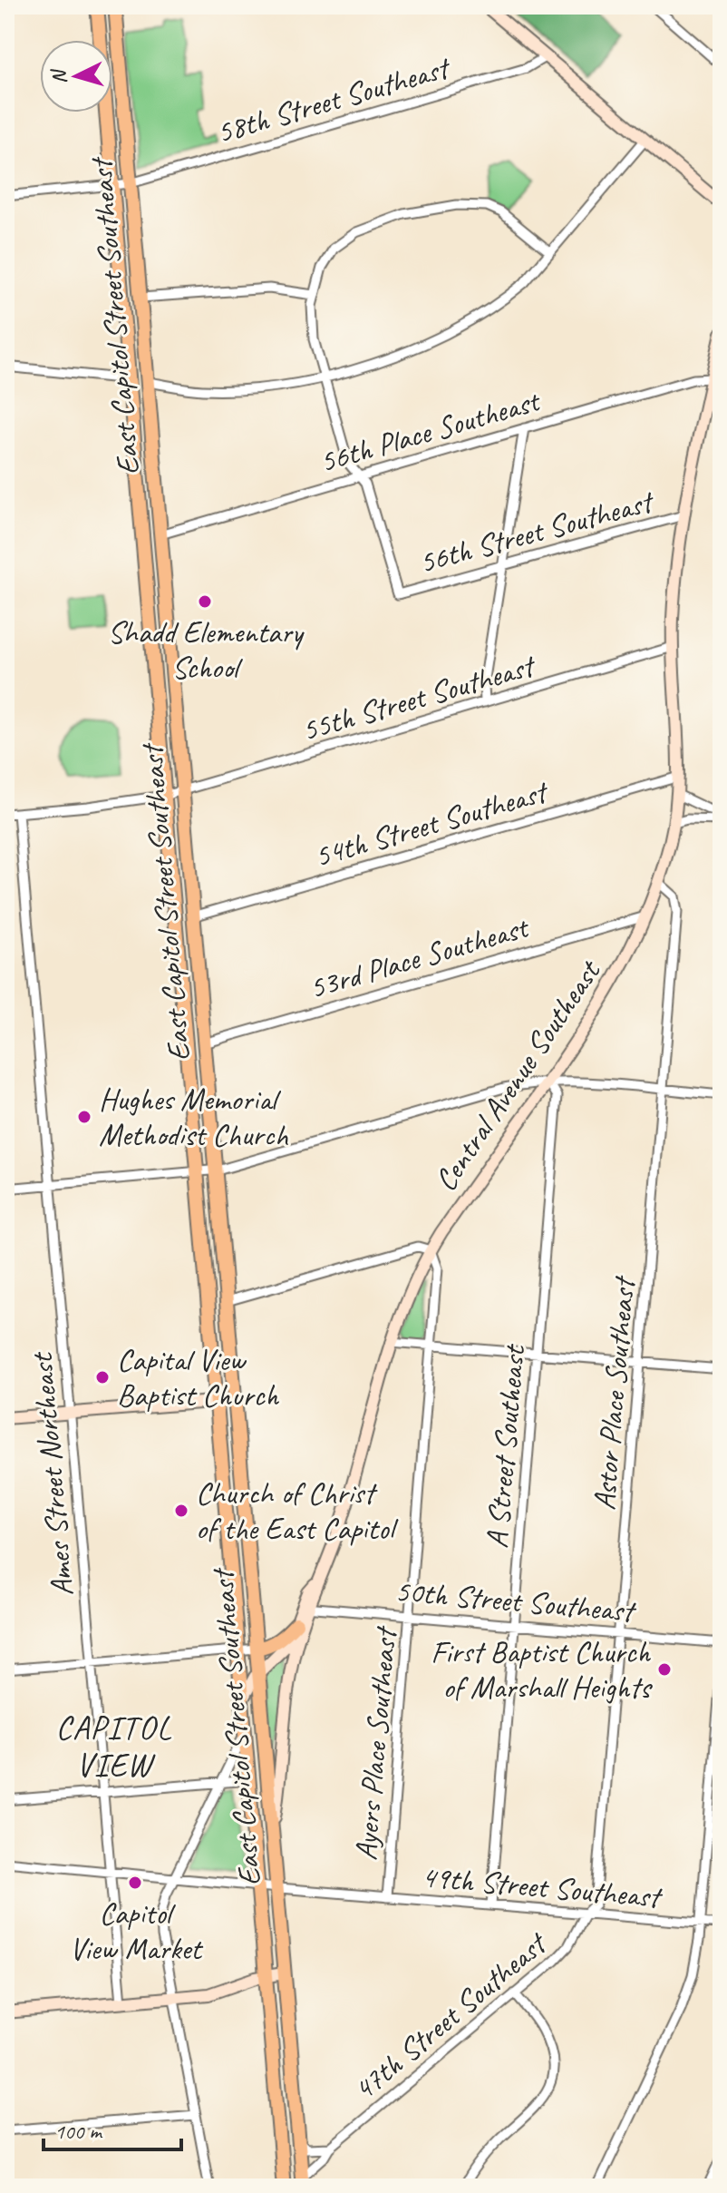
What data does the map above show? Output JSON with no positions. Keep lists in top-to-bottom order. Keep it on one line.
{"streets":{"main road":["East Capitol Street Southeast","Central Avenue Southeast"],"street":["58th Street Southeast","56th Place Southeast","56th Street Southeast","55th Street Southeast","54th Street Southeast","53rd Place Southeast","Astor Place Southeast","A Street Southeast","Ames Street Northeast","50th Street Southeast","Ayers Place Southeast","49th Street Southeast","47th Street Southeast"]},"crossings":[["58th Street Southeast","East Capitol Street Southeast"],["East Capitol Street Southeast","56th Place Southeast"],["East Capitol Street Southeast","55th Street Southeast"],["East Capitol Street Southeast","54th Street Southeast"],["East Capitol Street Southeast","53rd Place Southeast"],["East Capitol Street Southeast","Central Avenue Southeast"],["East Capitol Street Southeast","49th Street Southeast"],["East Capitol Street Southeast","47th Street Southeast"],["56th Place Southeast","56th Street Southeast"],["56th Place Southeast","Central Avenue Southeast"],["56th Street Southeast","Central Avenue Southeast"],["55th Street Southeast","Central Avenue Southeast"],["55th Street Southeast","Ames Street Northeast"],["54th Street Southeast","Central Avenue Southeast"],["53rd Place Southeast","Central Avenue Southeast"],["Central Avenue Southeast","Astor Place Southeast"],["Central Avenue Southeast","A Street Southeast"],["Central Avenue Southeast","50th Street Southeast"],["Central Avenue Southeast","Ayers Place Southeast"],["Astor Place Southeast","50th Street Southeast"],["Astor Place Southeast","49th Street Southeast"],["Astor Place Southeast","47th Street Southeast"],["A Street Southeast","50th Street Southeast"],["A Street Southeast","49th Street Southeast"],["Ames Street Northeast","49th Street Southeast"],["50th Street Southeast","Ayers Place Southeast"],["Ayers Place Southeast","49th Street Southeast"],["49th Street Southeast","47th Street Southeast"]],"districts":["CAPITOL VIEW"],"places":["Shadd Elementary School","Hughes Memorial Methodist Church","Capital View Baptist Church","Church of Christ of the East Capitol","First Baptist Church of Marshall Heights","Capitol View Market"],"scale_bar":"100 m","north":"left"}
